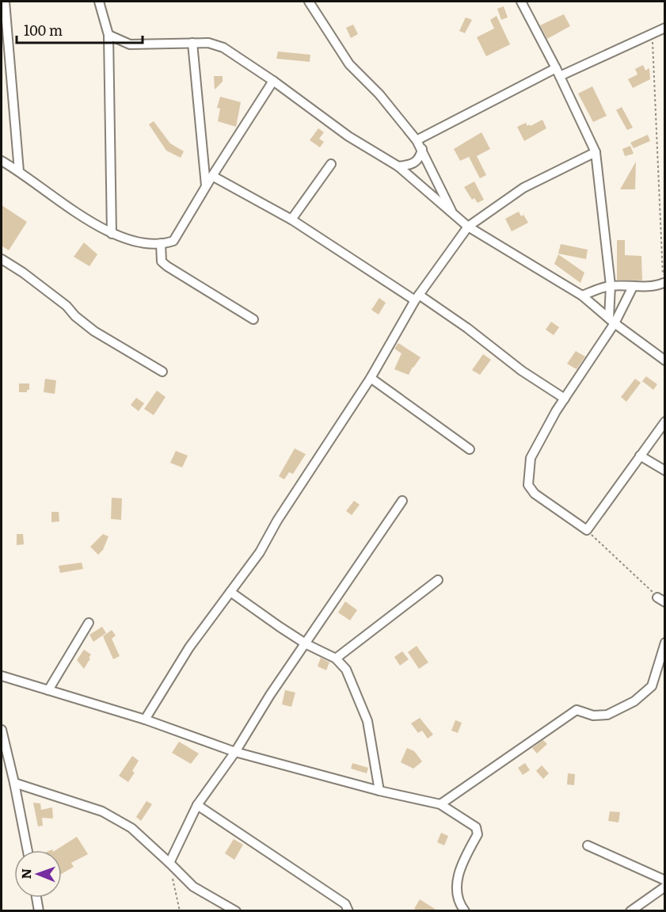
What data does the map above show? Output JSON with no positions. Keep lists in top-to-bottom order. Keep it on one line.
{"scale_bar":"100 m","north":"left"}
